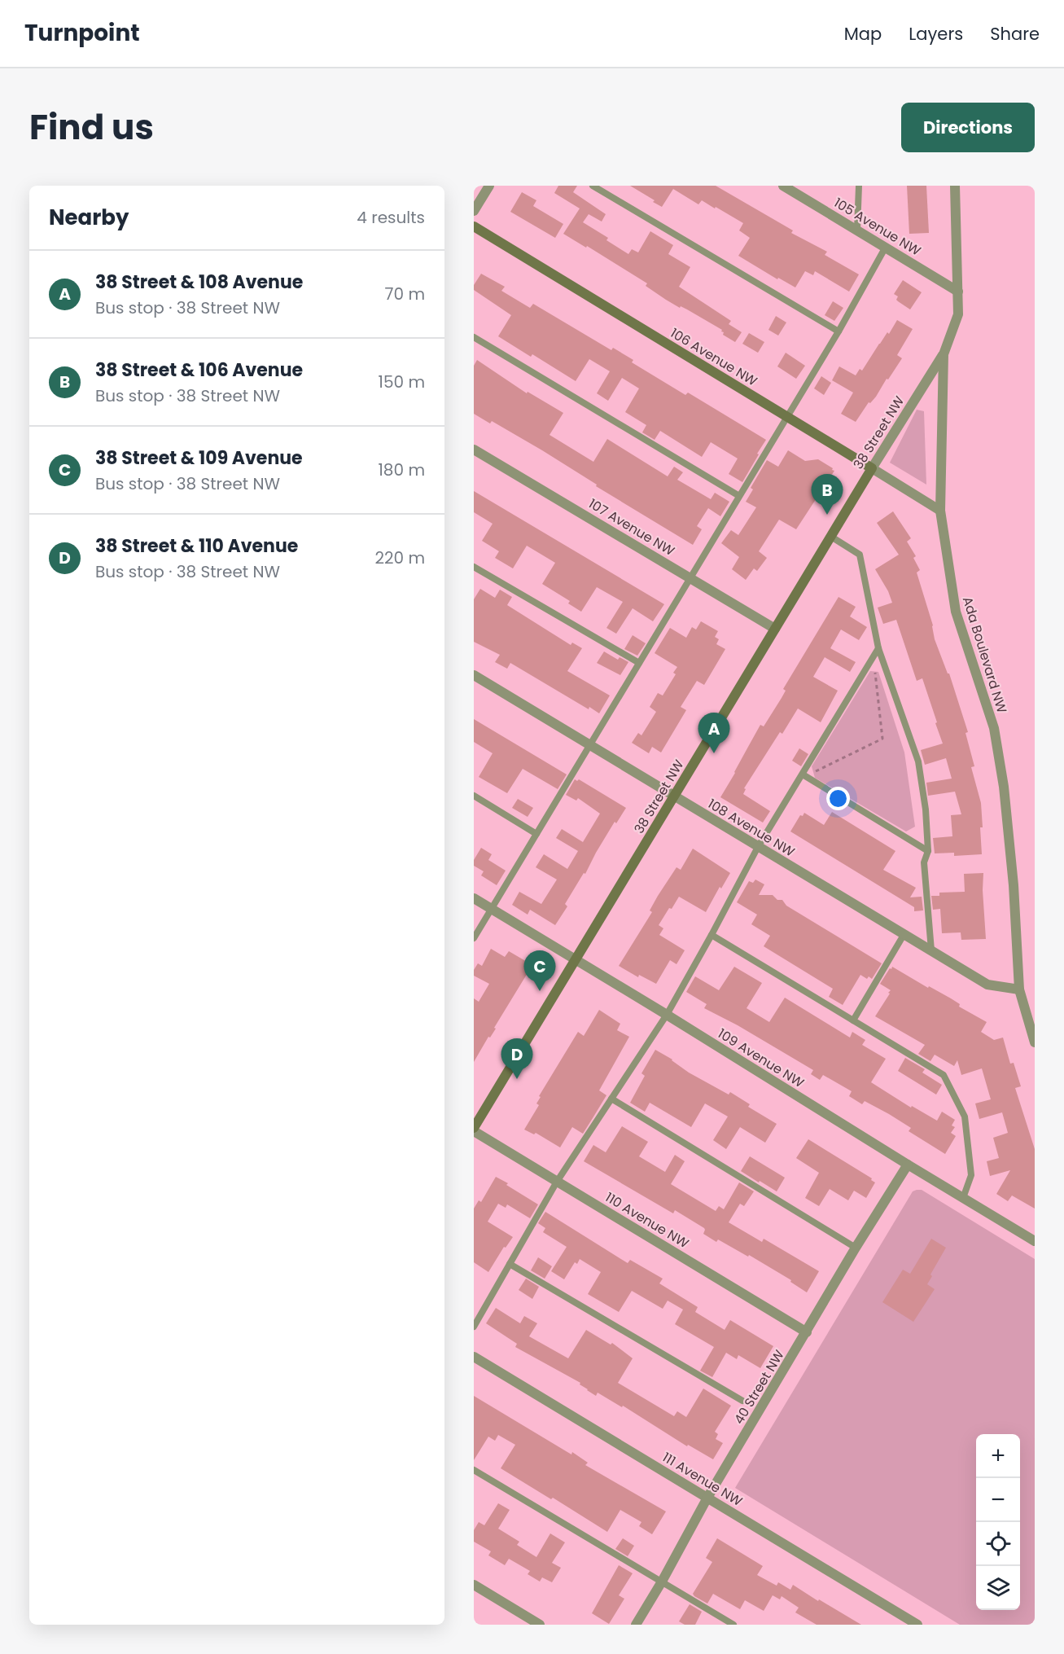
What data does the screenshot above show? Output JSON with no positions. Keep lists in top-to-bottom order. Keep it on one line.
{"streets":{"street":["105 Avenue NW","106 Avenue NW","38 Street NW","107 Avenue NW","Ada Boulevard NW","108 Avenue NW","109 Avenue NW","110 Avenue NW","40 Street NW","111 Avenue NW"]},"crossings":[["105 Avenue NW","Ada Boulevard NW"],["106 Avenue NW","38 Street NW"],["106 Avenue NW","Ada Boulevard NW"],["38 Street NW","107 Avenue NW"],["38 Street NW","Ada Boulevard NW"],["38 Street NW","108 Avenue NW"],["38 Street NW","109 Avenue NW"],["38 Street NW","110 Avenue NW"],["Ada Boulevard NW","108 Avenue NW"],["109 Avenue NW","40 Street NW"],["110 Avenue NW","40 Street NW"],["40 Street NW","111 Avenue NW"]],"page":{"header":"Turnpoint","nav":["Map","Layers","Share"],"title":"Find us","buttons":"Directions","heading":["Nearby","4 results"],"list":[{"mark":"A","name":"38 Street & 108 Avenue","note":"Bus stop · 38 Street NW","value":"70 m"},{"mark":"B","name":"38 Street & 106 Avenue","note":"Bus stop · 38 Street NW","value":"150 m"},{"mark":"C","name":"38 Street & 109 Avenue","note":"Bus stop · 38 Street NW","value":"180 m"},{"mark":"D","name":"38 Street & 110 Avenue","note":"Bus stop · 38 Street NW","value":"220 m"}],"pins":["B","A","C","D"],"map_buttons":["+","−"]}}
